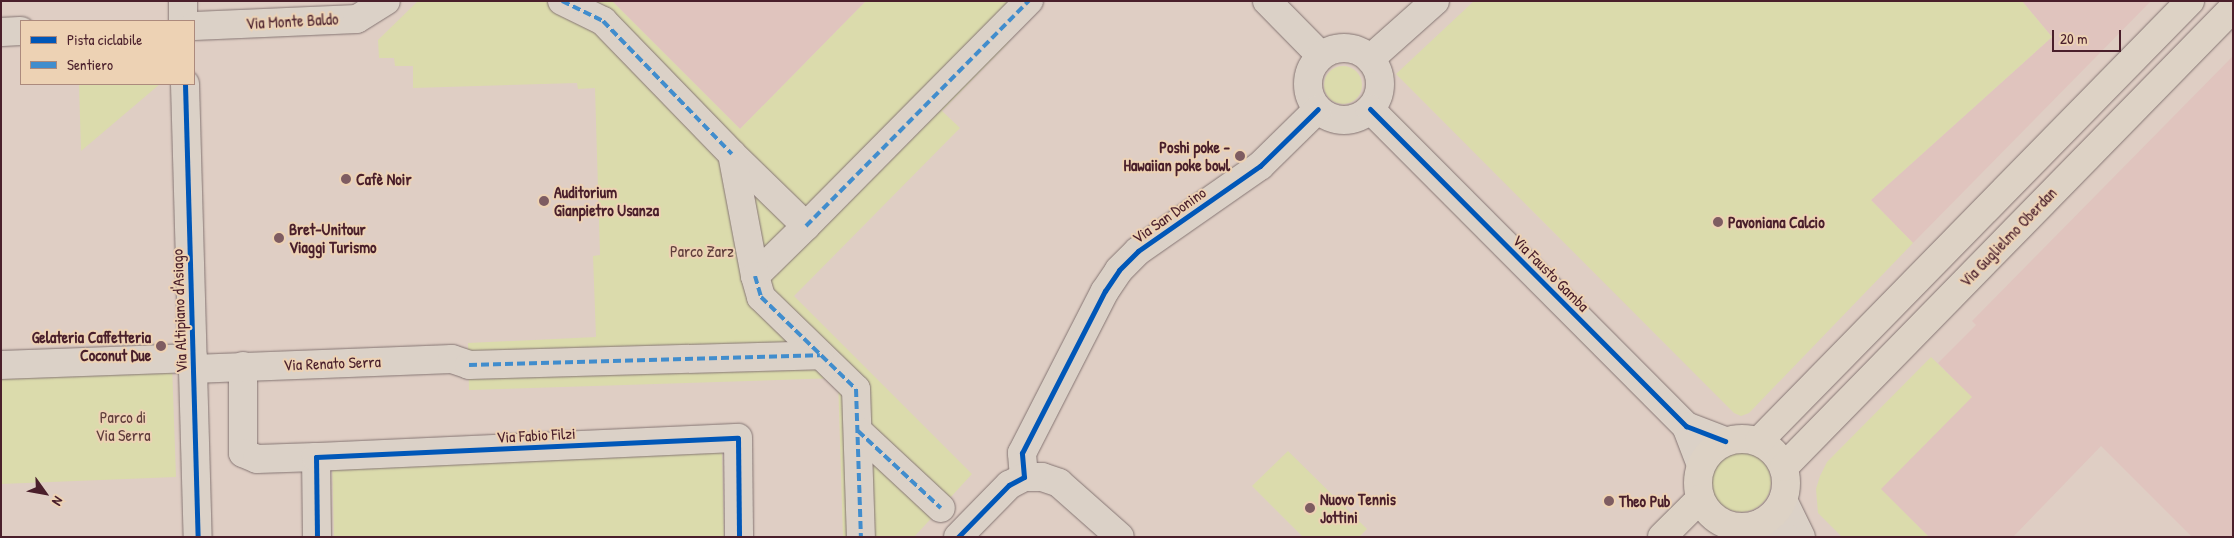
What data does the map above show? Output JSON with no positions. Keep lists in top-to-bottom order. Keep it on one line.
{"streets":{"main road":["Via Guglielmo Oberdan"],"street":["Via Monte Baldo","Via San Donino","Via Fausto Gamba","Via Altipiano d'Asiago","Via Renato Serra","Via Fabio Filzi"]},"crossings":[["Via San Donino","Via Fausto Gamba"],["Via Guglielmo Oberdan","Via Fausto Gamba"],["Via Altipiano d'Asiago","Via Renato Serra"],["Via Renato Serra","Via Fabio Filzi"]],"parks":["Parco Zarz","Parco di Via Serra"],"places":["Poshi poke - Hawaiian poke bowl","Cafè Noir","Auditorium Gianpietro Usanza","Pavoniana Calcio","Bret-Unitour Viaggi Turismo","Gelateria Caffetteria Coconut Due","Theo Pub","Nuovo Tennis Jottini"],"legend":["Pista ciclabile","Sentiero"],"scale_bar":"20 m","north":"bottom right"}
